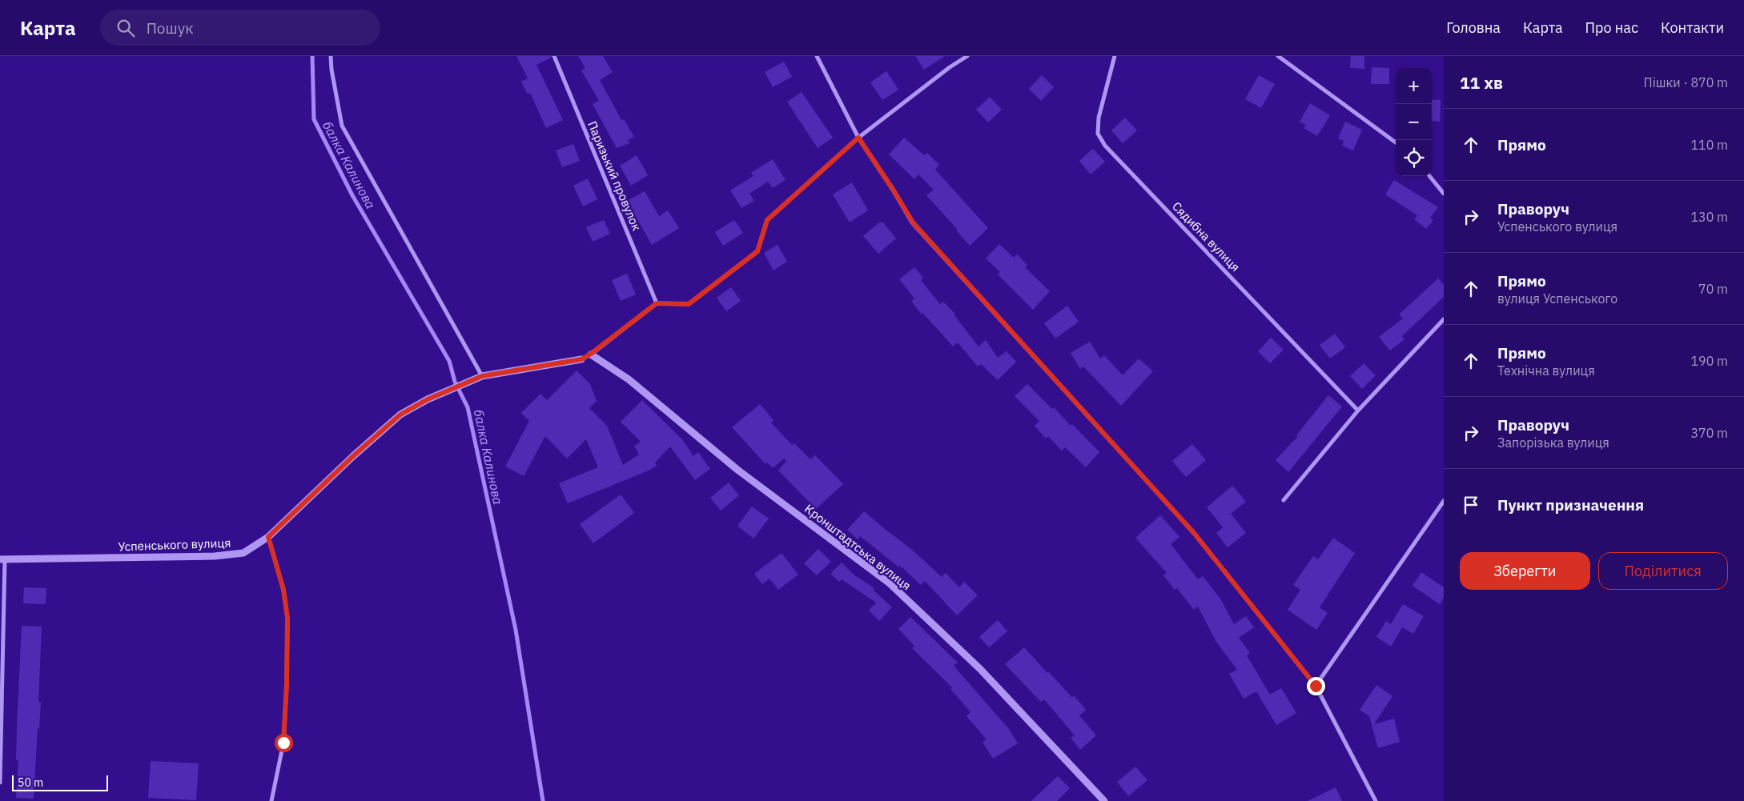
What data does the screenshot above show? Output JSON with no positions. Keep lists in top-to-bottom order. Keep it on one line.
{"streets":{"street":["Паризький провулок","Сядибна вулиця","Успенського вулиця","Кронштадтська вулиця"]},"water":["балка Калинова"],"scale_bar":"50 m","page":{"header":"Карта","search":"Пошук","nav":["Головна","Карта","Про нас","Контакти"],"heading":["11 хв","Пішки · 870 m"],"map_buttons":["+","−"],"list":[["Прямо","110 m"],["Праворуч","Успенського вулиця","130 m"],["Прямо","вулиця Успенського","70 m"],["Прямо","Технічна вулиця","190 m"],["Праворуч","Запорізька вулиця","370 m"],"Пункт призначення"],"buttons":["Зберегти","Поділитися"],"scale":"50 m"}}
